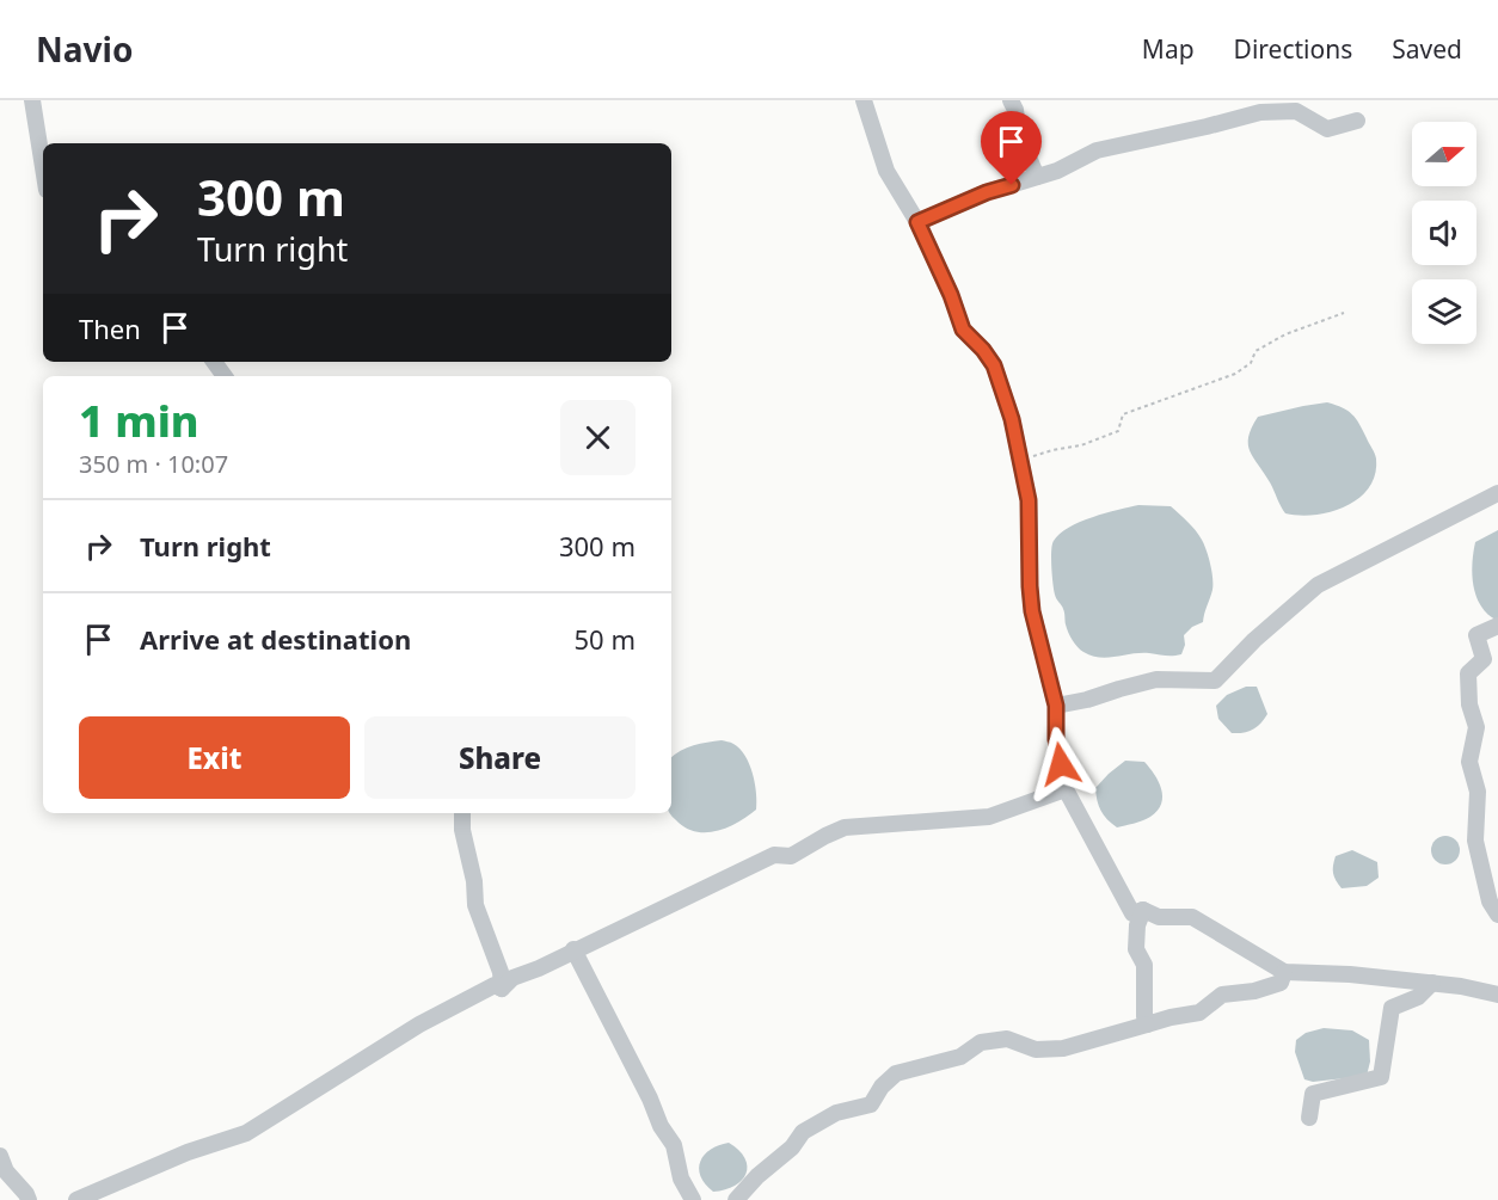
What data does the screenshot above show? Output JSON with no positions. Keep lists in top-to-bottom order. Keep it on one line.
{"north":"right","page":{"header":"Navio","nav":["Map","Directions","Saved"],"turn":["300 m","Turn right"],"then":"Then","heading":["1 min","350 m · 10:07"],"list":[{"name":"Turn right","value":"300 m"},{"name":"Arrive at destination","value":"50 m"}],"buttons":["Exit","Share"]}}
